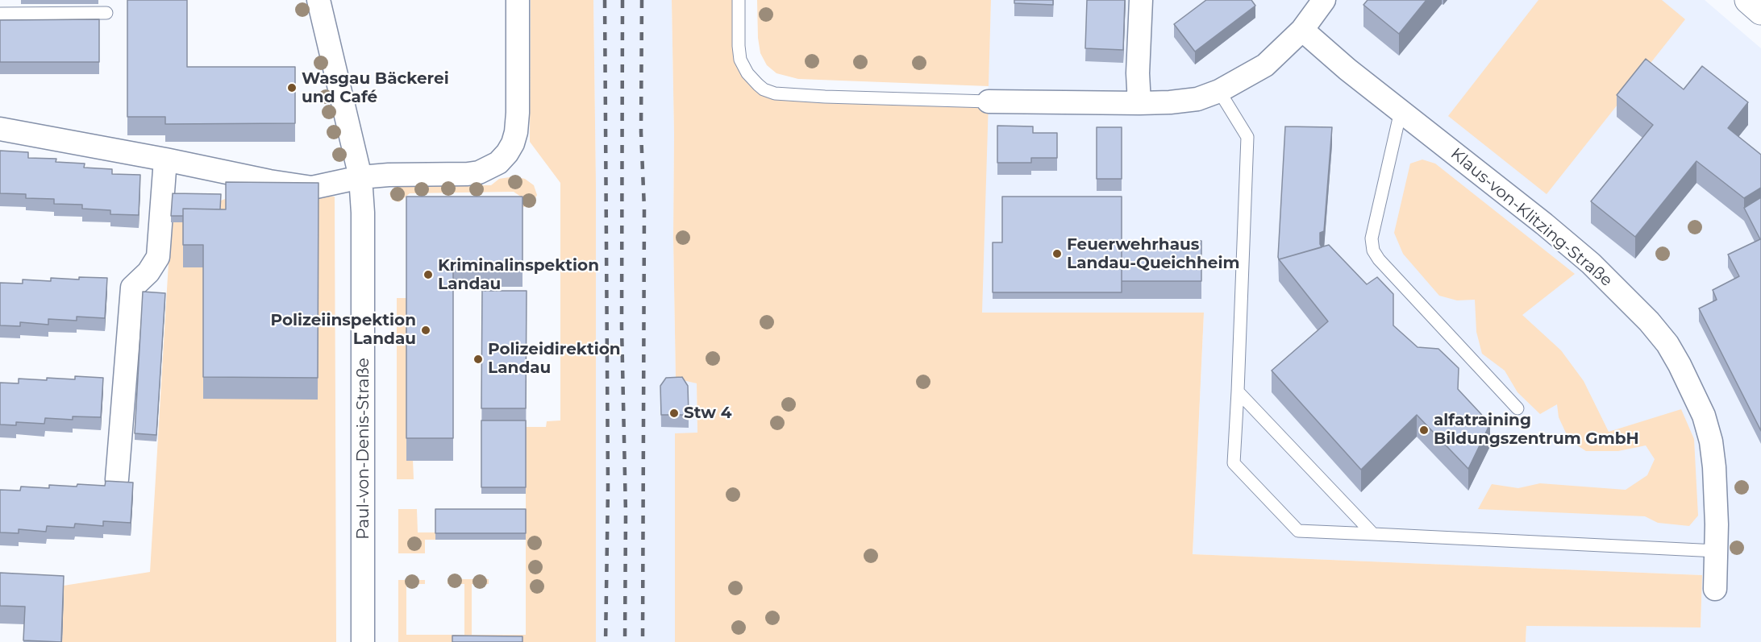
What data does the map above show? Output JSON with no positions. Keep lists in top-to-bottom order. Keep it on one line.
{"streets":{"street":["Klaus-von-Klitzing-Straße","Paul-von-Denis-Straße"]},"places":["Wasgau Bäckerei und Café","Feuerwehrhaus Landau-Queichheim","Kriminalinspektion Landau","Polizeiinspektion Landau","Polizeidirektion Landau","Stw 4","alfatraining Bildungszentrum GmbH"]}
